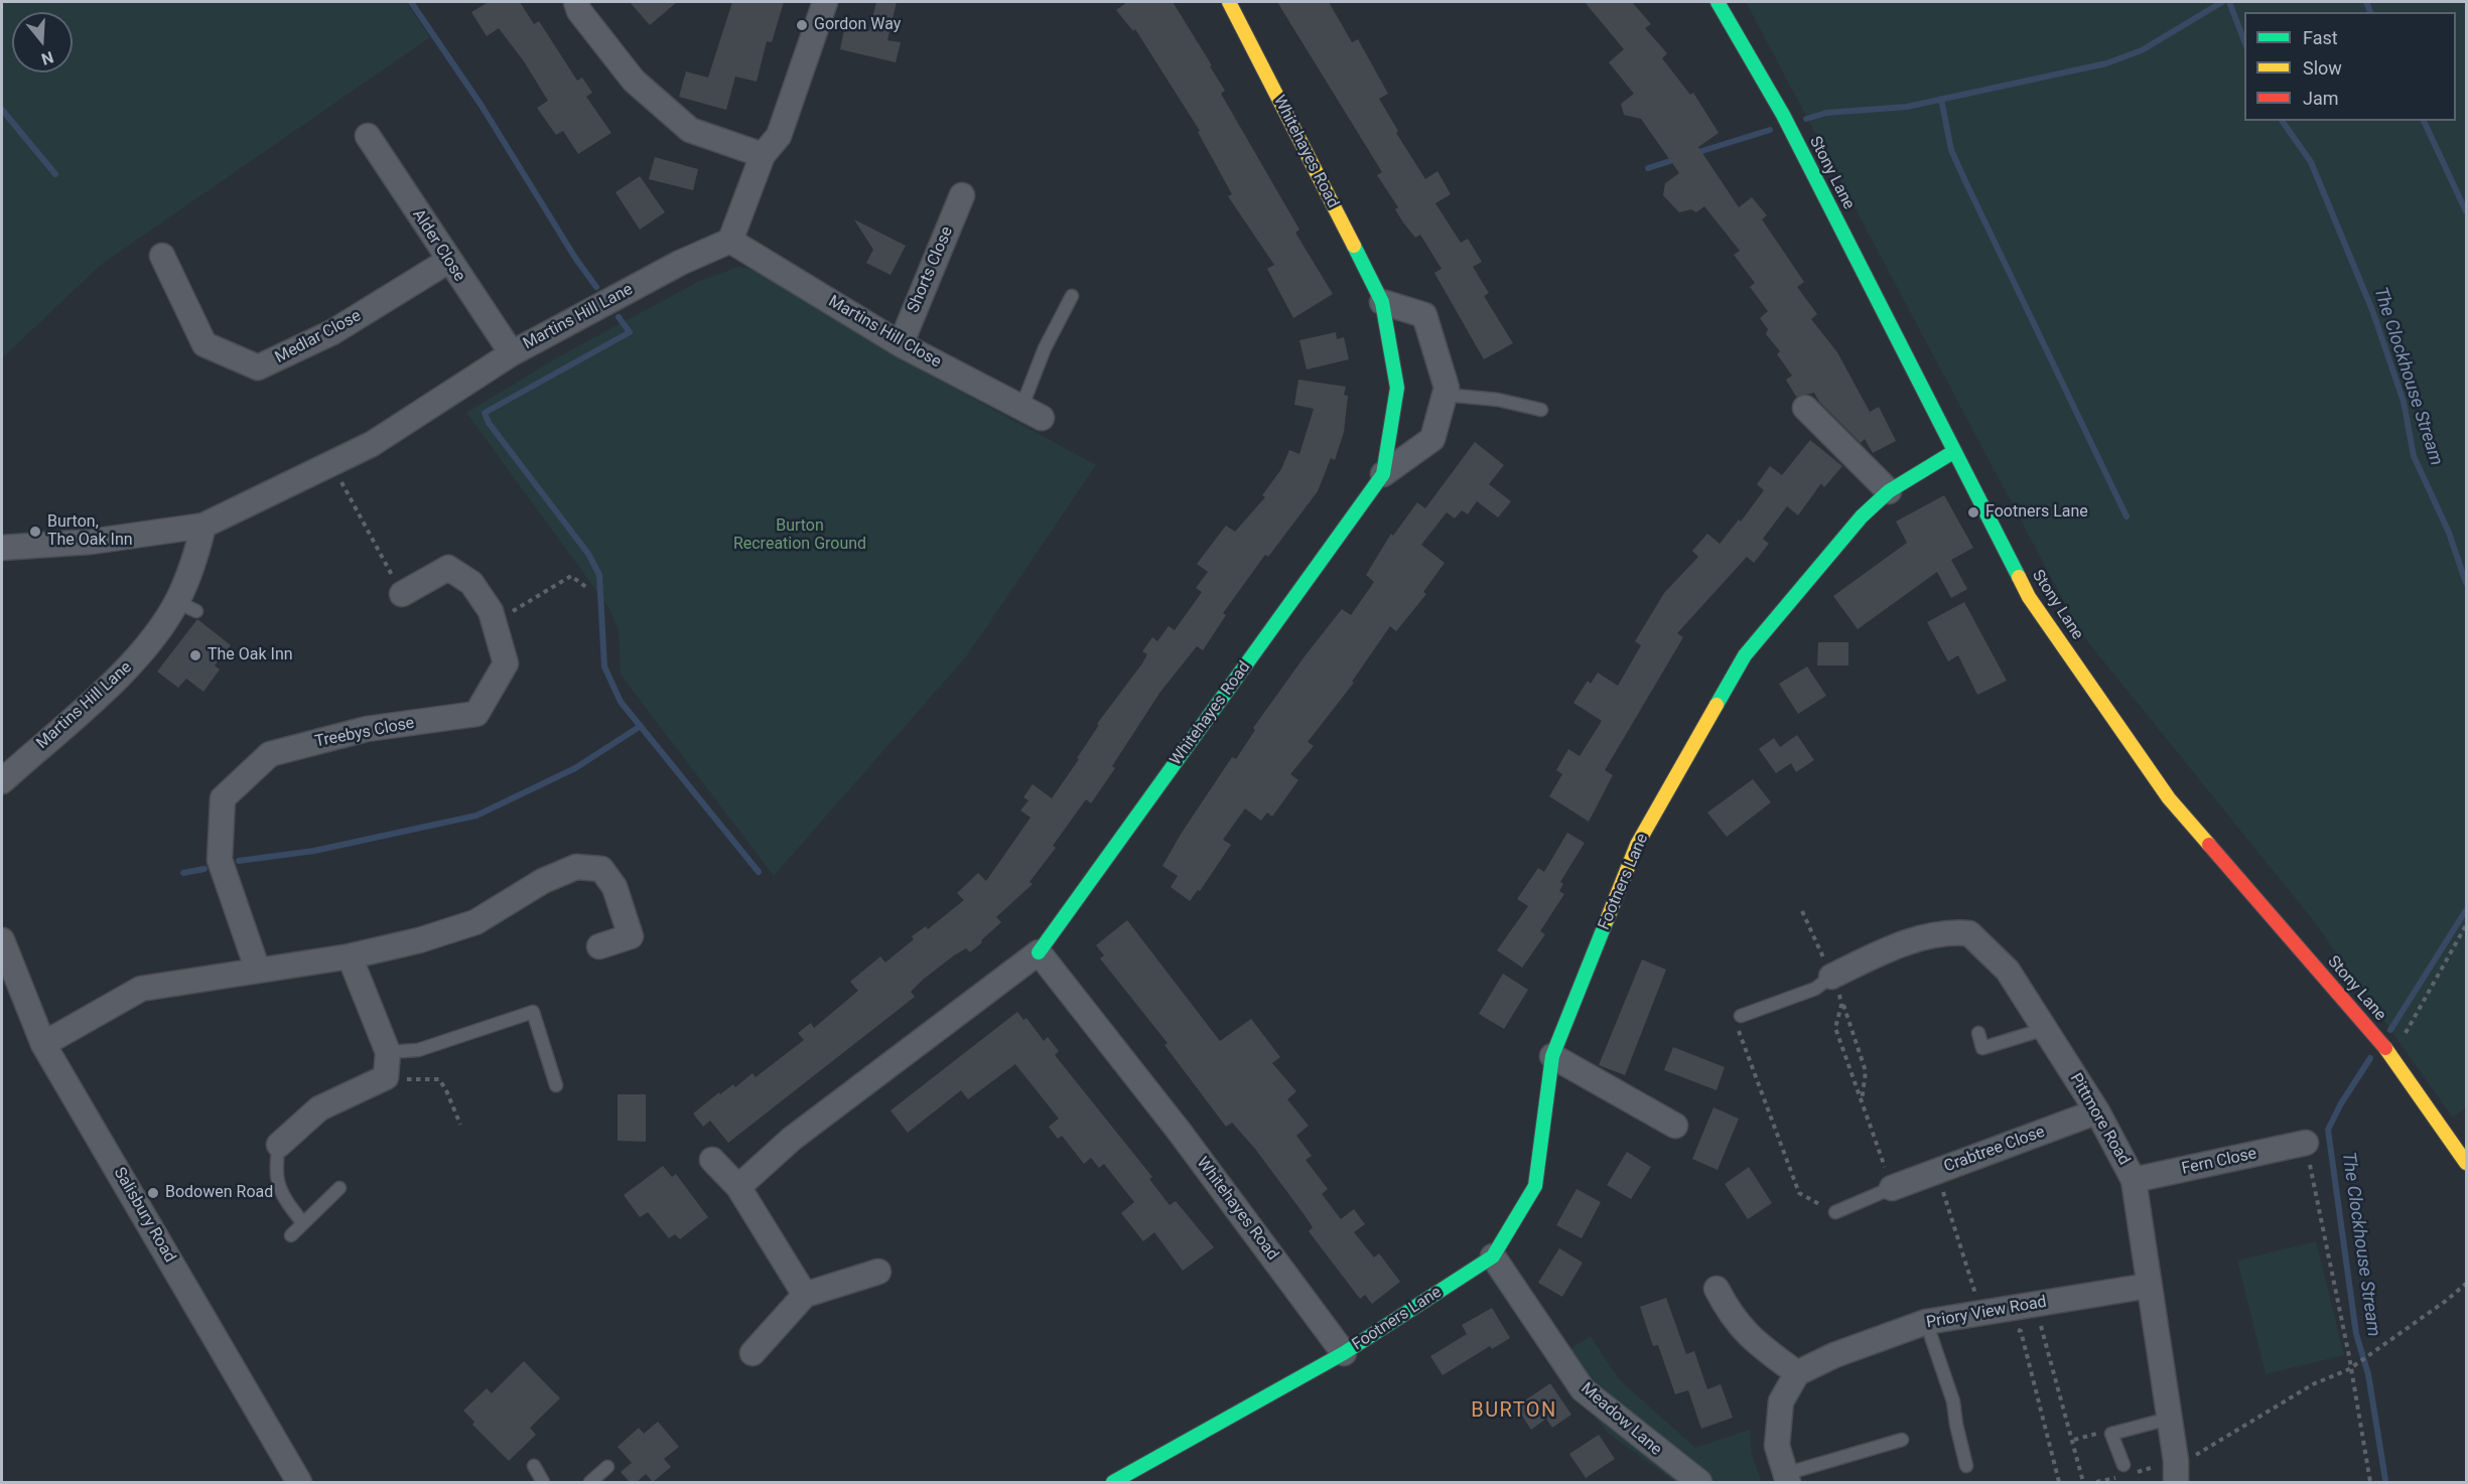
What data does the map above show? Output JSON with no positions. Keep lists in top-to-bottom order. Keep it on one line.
{"streets":{"street":["Whitehayes Road","Stony Lane","Alder Close","Shorts Close","Martins Hill Lane","Martins Hill Close","Medlar Close","Treebys Close","Footners Lane","Pittmore Road","Crabtree Close","Fern Close","Salisbury Road","Priory View Road","Meadow Lane"]},"crossings":[["Whitehayes Road","Footners Lane"],["Stony Lane","Footners Lane"],["Alder Close","Martins Hill Lane"],["Alder Close","Medlar Close"],["Shorts Close","Martins Hill Close"],["Martins Hill Lane","Martins Hill Close"],["Footners Lane","Meadow Lane"],["Pittmore Road","Crabtree Close"],["Pittmore Road","Fern Close"],["Pittmore Road","Priory View Road"]],"districts":["BURTON"],"water":["The Clockhouse Stream"],"parks":["Burton Recreation Ground"],"places":["Gordon Way","Footners Lane","Burton, The Oak Inn","The Oak Inn","Bodowen Road"],"legend":["Fast","Slow","Jam"],"north":"bottom"}
